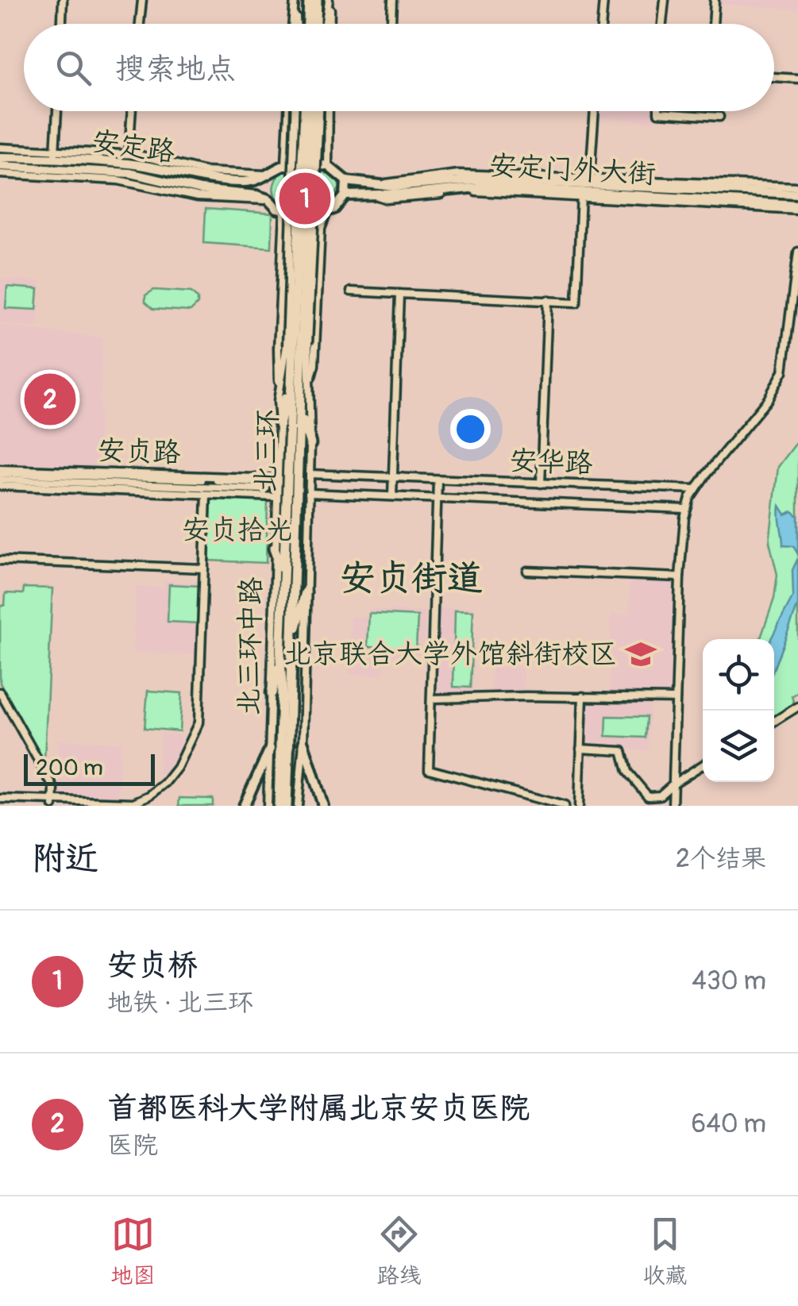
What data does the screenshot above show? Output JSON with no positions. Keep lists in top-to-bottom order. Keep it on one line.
{"streets":{"highway":["北三环"],"main road":["安定路","安定门外大街"],"street":["安贞路","安华路","北三环中路"]},"crossings":[["北三环","北三环中路"],["安贞路","北三环中路"],["安华路","北三环中路"]],"districts":["安贞街道"],"parks":["安贞拾光"],"places":{"school or university":["北京联合大学外馆斜街校区"]},"scale_bar":"200 m","page":{"search":"搜索地点","pins":["1","2"],"scale":"200 m","heading":["附近","2个结果"],"list":[{"mark":"1","name":"安贞桥","note":"地铁 · 北三环","value":"430 m"},{"mark":"2","name":"首都医科大学附属北京安贞医院","note":"医院","value":"640 m"}],"nav":["地图","路线","收藏"]}}
